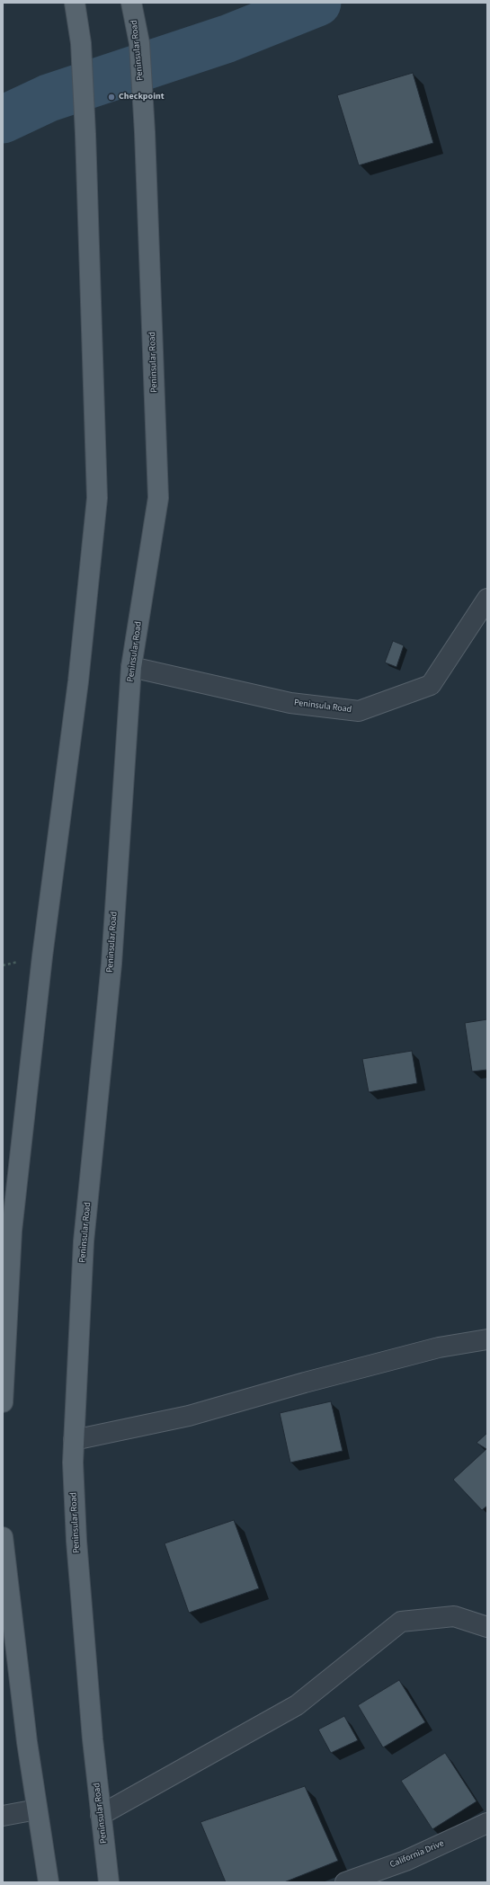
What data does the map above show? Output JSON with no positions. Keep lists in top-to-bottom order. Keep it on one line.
{"streets":{"main road":["Peninsular Road"],"street":["Peninsula Road","California Drive"]},"crossings":[["Peninsular Road","Peninsula Road"]],"places":["Checkpoint"]}
